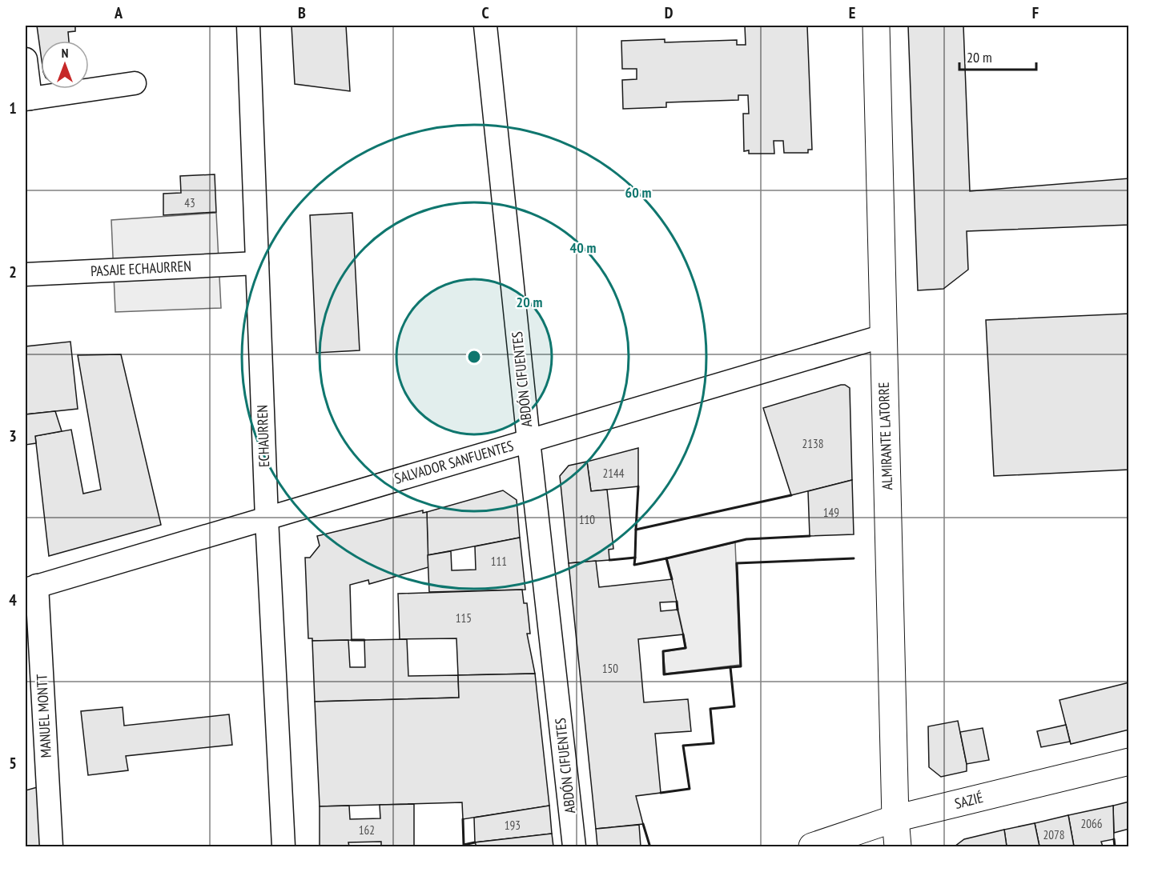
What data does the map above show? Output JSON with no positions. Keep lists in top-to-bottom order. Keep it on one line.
{"streets":{"main road":["ALMIRANTE LATORRE","SAZIÉ"],"street":["PASAJE ECHAURREN","ABDÓN CIFUENTES","ECHAURREN","SALVADOR SANFUENTES","MANUEL MONTT"]},"crossings":[["PASAJE ECHAURREN","ECHAURREN"],["ABDÓN CIFUENTES","SALVADOR SANFUENTES"],["ECHAURREN","SALVADOR SANFUENTES"],["ALMIRANTE LATORRE","SALVADOR SANFUENTES"],["ALMIRANTE LATORRE","SAZIÉ"],["SALVADOR SANFUENTES","MANUEL MONTT"]],"house_numbers":["43","2138","2144","149","110","111","115","150","2066","193","162","2078"],"scale_bar":"20 m","north":"top","grid":{"columns":["A","B","C","D","E","F"],"rows":["1","2","3","4","5"]},"rings":["60 m","40 m","20 m"]}
